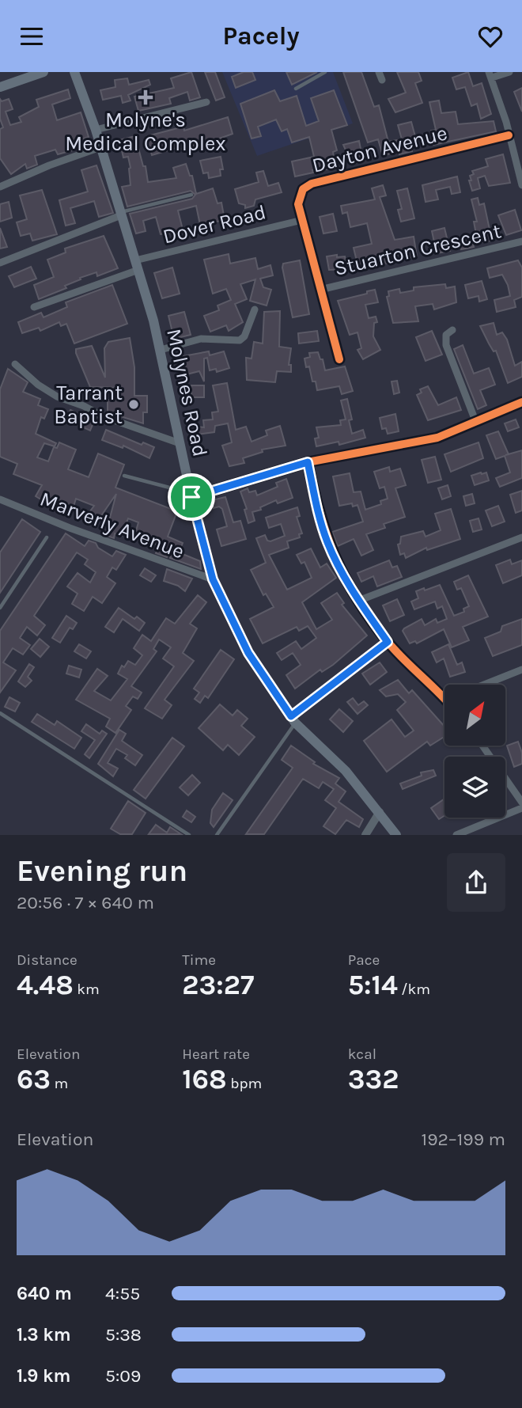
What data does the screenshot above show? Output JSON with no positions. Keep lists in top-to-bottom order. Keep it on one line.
{"streets":{"main road":["Molynes Road"],"street":["Dayton Avenue","Dover Road","Stuarton Crescent","Marverly Avenue"]},"crossings":[["Dayton Avenue","Dover Road"],["Dayton Avenue","Stuarton Crescent"],["Dover Road","Molynes Road"],["Molynes Road","Marverly Avenue"]],"places":{"health":["Molyne's Medical Complex"],"other":["Tarrant Baptist"]},"north":"top right","page":{"header":"Pacely","heading":["Evening run","20:56 · 7 × 640 m"],"stats":[["Distance","4.48 km"],["Time","23:27"],["Pace","5:14 /km"],["Elevation","63 m"],["Heart rate","168 bpm"],["kcal","332"]],"chart":["Elevation","192–199 m"],"list":[{"name":"640 m","note":"4:55"},{"name":"1.3 km","note":"5:38"},{"name":"1.9 km","note":"5:09"}]}}
